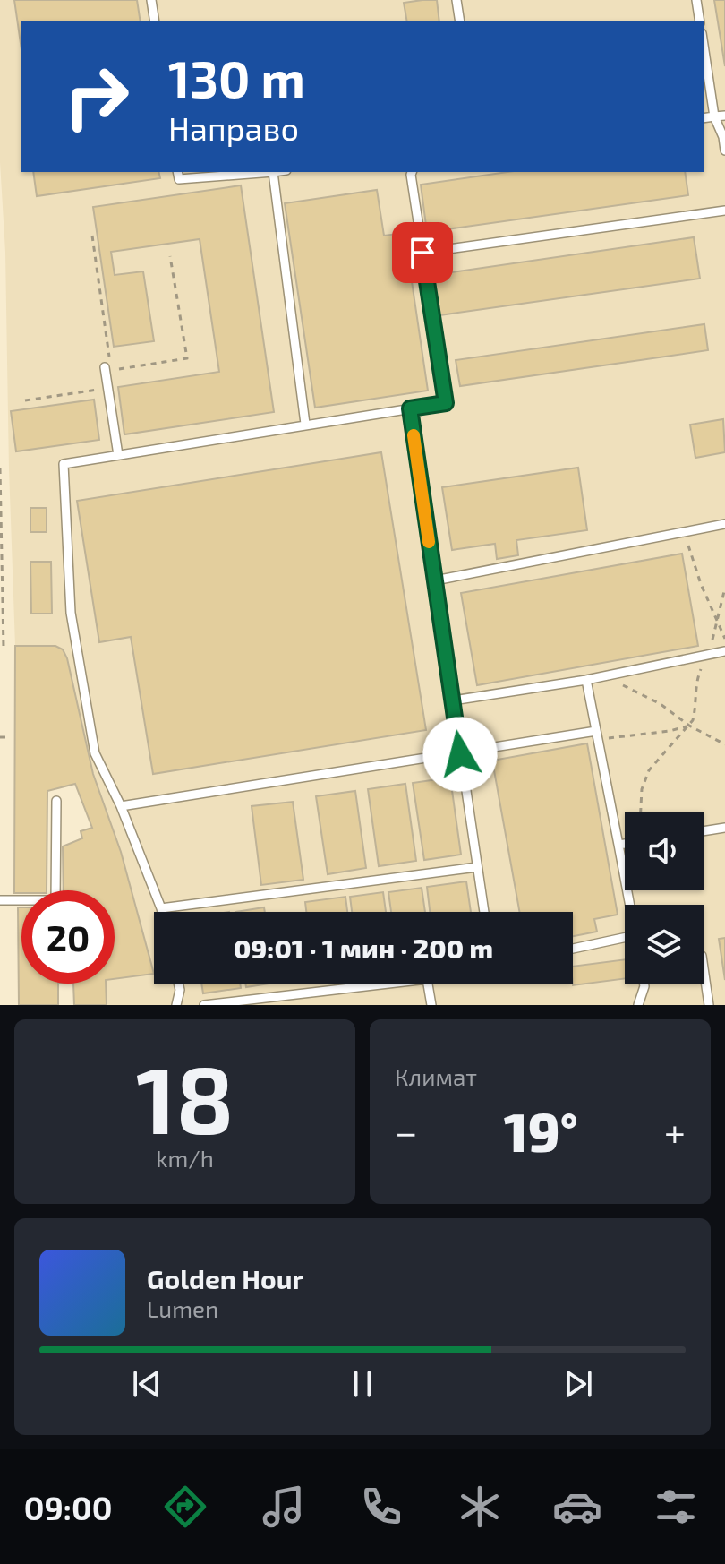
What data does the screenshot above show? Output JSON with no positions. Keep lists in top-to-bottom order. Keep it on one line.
{"page":{"turn":["130 m","Направо"],"limit":"20","trip":"09:01 · 1 мин · 200 m","tile":[["18","km/h"],"Климат"],"heat":["−","19°","+"],"song":["Golden Hour","Lumen"],"tabs":"09:00"}}
